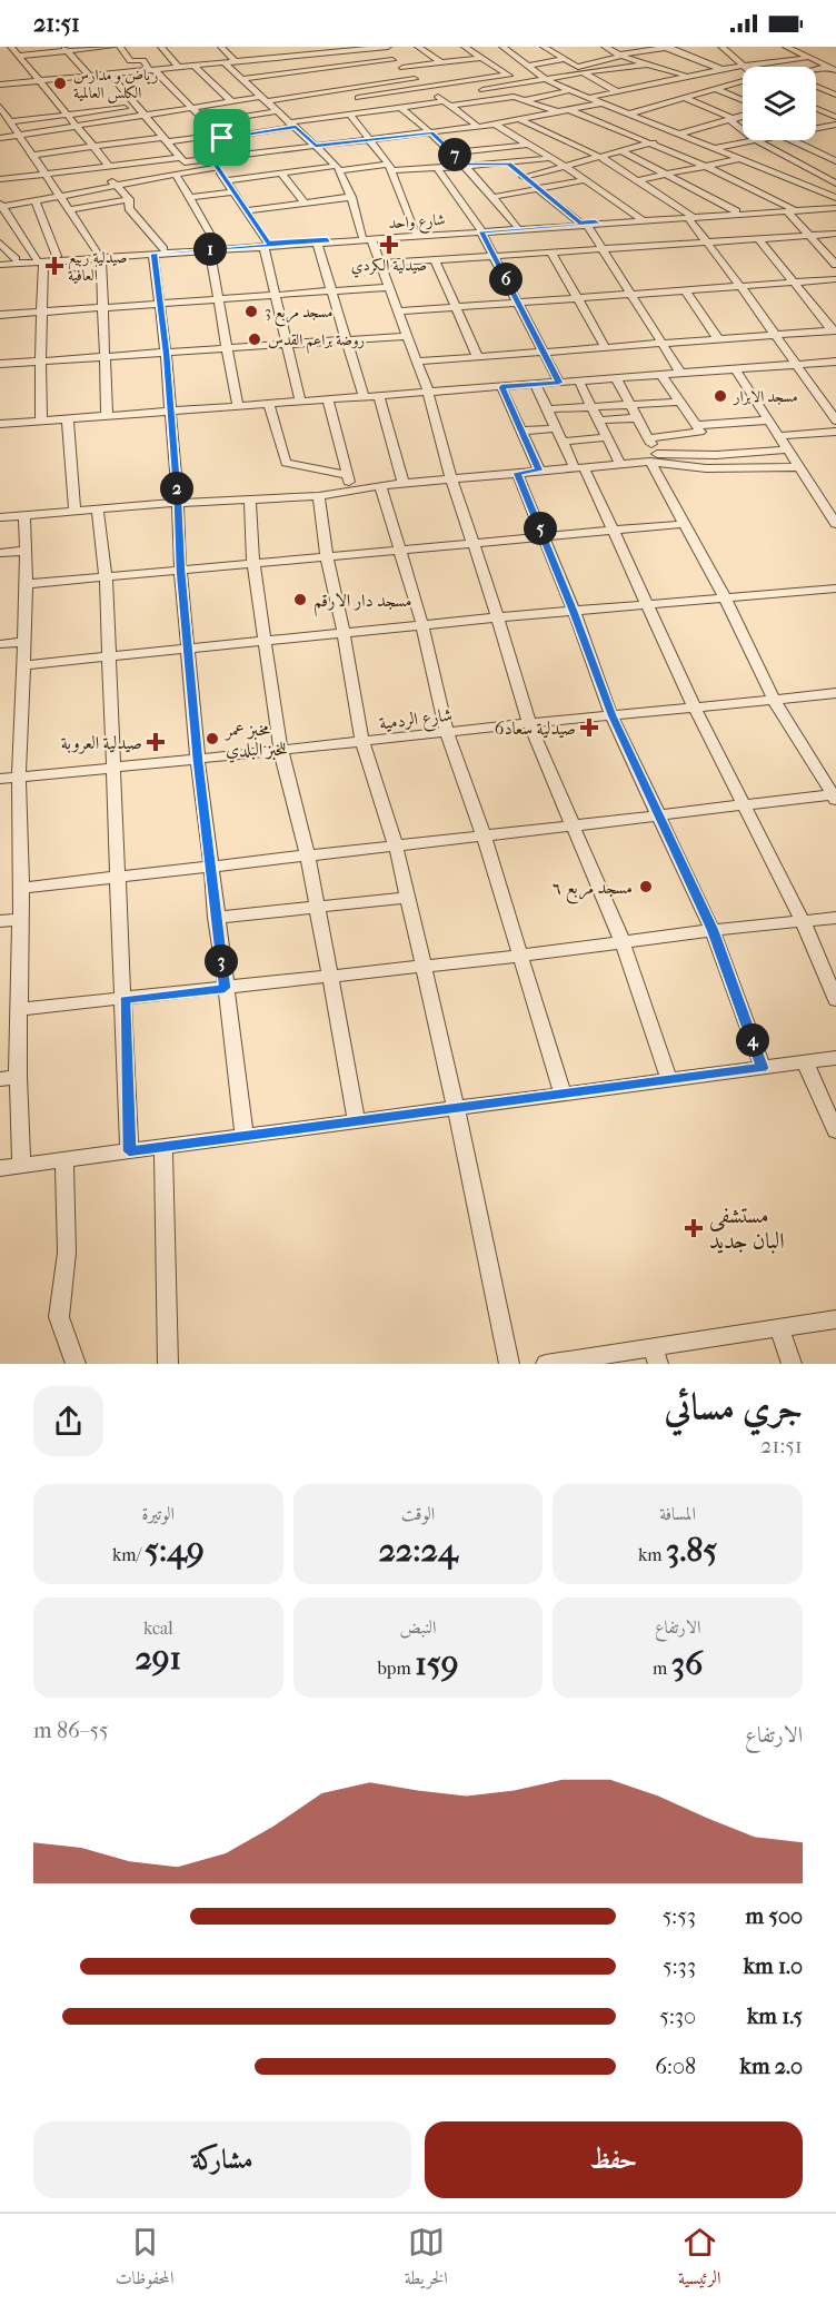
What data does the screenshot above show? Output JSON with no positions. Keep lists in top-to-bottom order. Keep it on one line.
{"streets":{"street":["شارع واحد","شارع الردمية"]},"places":{"other":["رياض و مدارس الكلس العالمية","مسجد مربع 3","روضة براعم القدس","مسجد الابرار","مسجد دار الارقم","مخبز عمر للخبز البلدي","مسجد مربع ٦"],"health":["صيدلية الكردي","صيدلية ربيع العافية","صيدلية سعاد6","صيدلية العروبة","مستشفى البان جديد"]},"page":{"status":"21:51","pins":["7","1","6","2","5","3","4"],"heading":["جري مسائي","21:51"],"stats":[["المسافة","3.85 km"],["الوقت","22:24"],["الوتيرة","5:49 /km"],["الارتفاع","36 m"],["النبض","159 bpm"],["kcal","291"]],"chart":["الارتفاع","55–86 m"],"list":[{"name":"500 m","note":"5:53"},{"name":"1.0 km","note":"5:33"},{"name":"1.5 km","note":"5:30"},{"name":"2.0 km","note":"6:08"}],"buttons":["حفظ","مشاركة"],"tabs":["الرئيسية","الخريطة","المحفوظات"]}}
